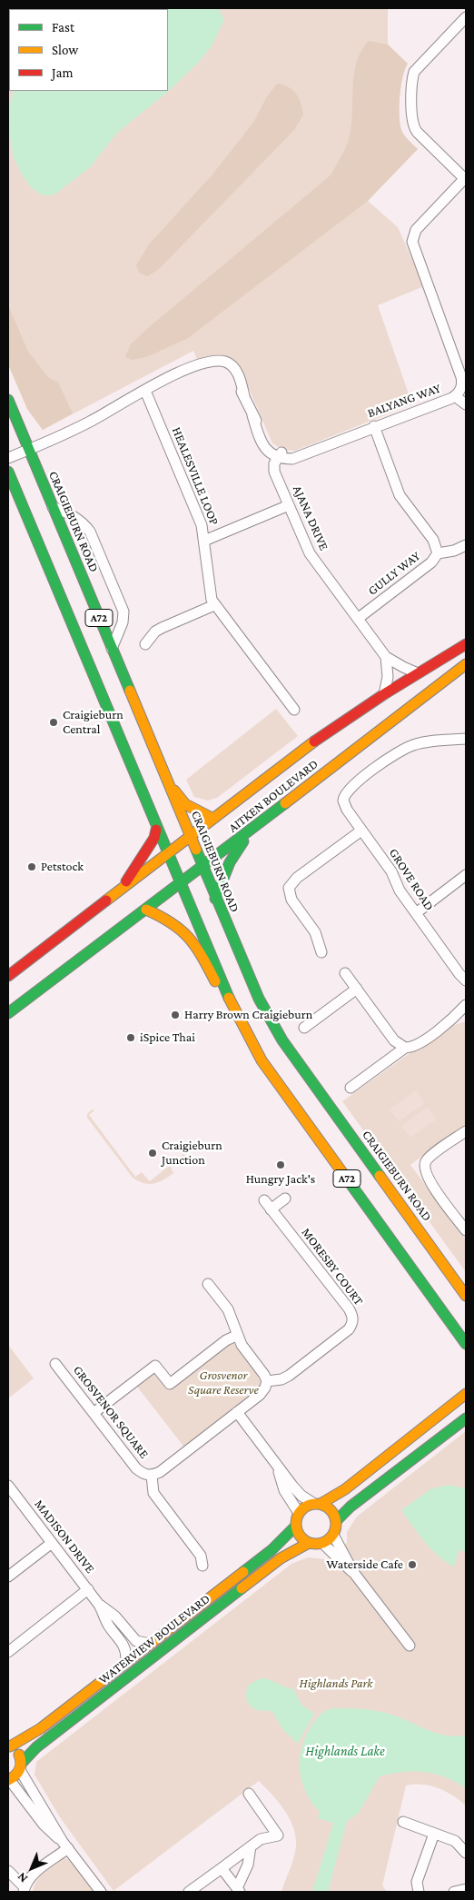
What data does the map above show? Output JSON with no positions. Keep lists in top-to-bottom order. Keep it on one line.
{"streets":{"main road":["CRAIGIEBURN ROAD","A72","AITKEN BOULEVARD","WATERVIEW BOULEVARD"],"street":["BALYANG WAY","HEALESVILLE LOOP","AJANA DRIVE","GULLY WAY","GROVE ROAD","MORESBY COURT","GROSVENOR SQUARE","MADISON DRIVE"]},"crossings":[["BALYANG WAY","AJANA DRIVE"],["BALYANG WAY","GULLY WAY"],["AJANA DRIVE","GULLY WAY"],["AJANA DRIVE","AITKEN BOULEVARD"],["CRAIGIEBURN ROAD","AITKEN BOULEVARD"],["A72","AITKEN BOULEVARD"],["MORESBY COURT","GROSVENOR SQUARE"],["MADISON DRIVE","WATERVIEW BOULEVARD"]],"water":["Highlands Lake"],"parks":["Grosvenor Square Reserve","Highlands Park"],"places":["Craigieburn Central","Petstock","Harry Brown Craigieburn","iSpice Thai","Craigieburn Junction","Hungry Jack's","Waterside Cafe"],"legend":["Fast","Slow","Jam"],"north":"bottom left"}
